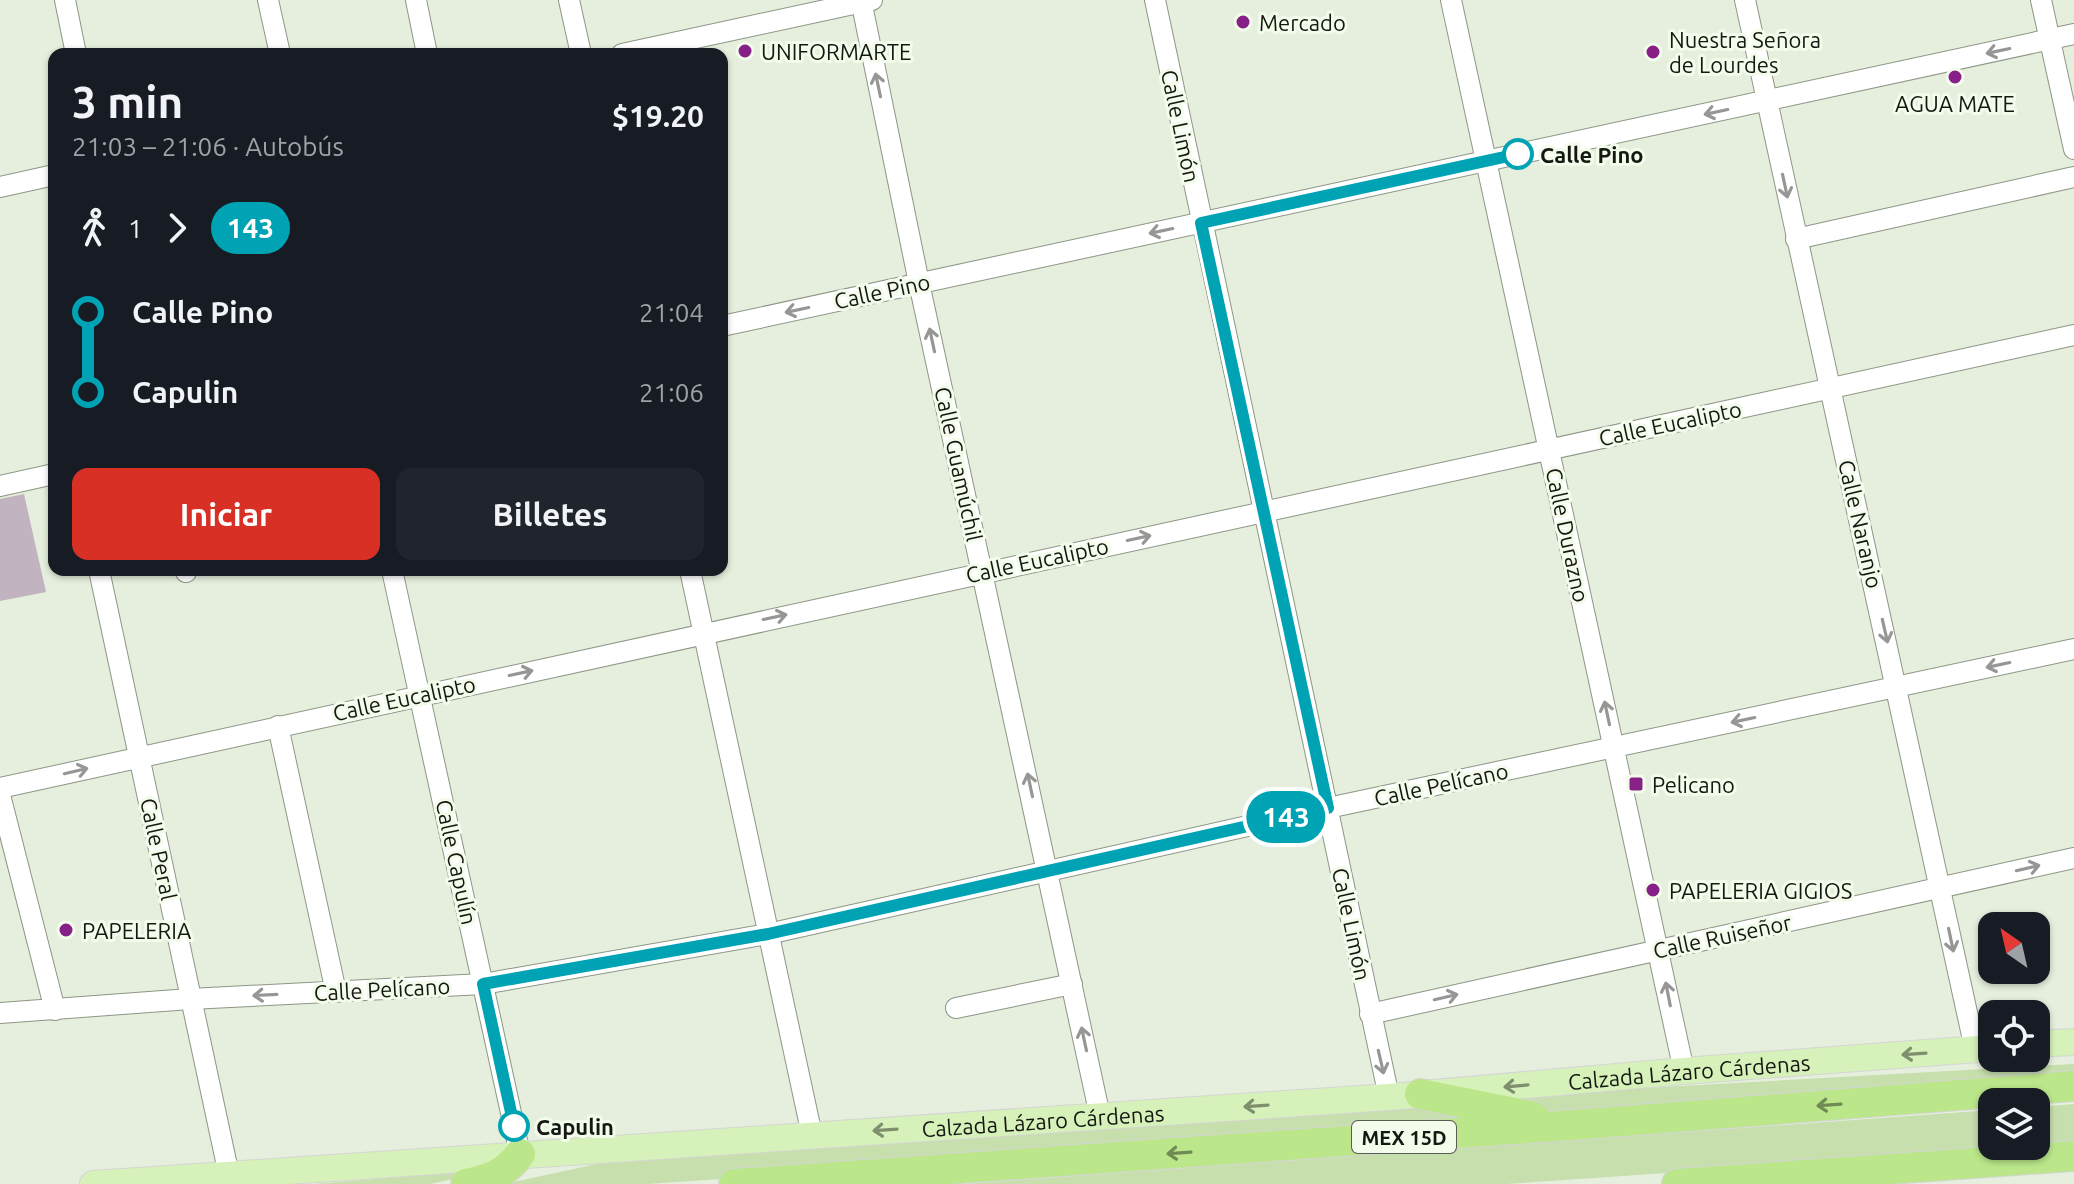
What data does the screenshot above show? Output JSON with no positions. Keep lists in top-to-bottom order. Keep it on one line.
{"streets":{"highway":["Calzada Lázaro Cárdenas","MEX 15D"],"street":["Calle Limón","Calle Pino","Calle Eucalipto","Calle Guamúchil","Calle Naranjo","Calle Durazno","Calle Pelícano","Calle Peral","Calle Capulín","Calle Ruiseñor"]},"crossings":[["Calle Limón","Calle Pino"],["Calle Limón","Calle Eucalipto"],["Calle Limón","Calle Pelícano"],["Calle Limón","Calle Ruiseñor"],["Calle Limón","Calzada Lázaro Cárdenas"],["Calle Pino","Calle Guamúchil"],["Calle Pino","Calle Naranjo"],["Calle Pino","Calle Durazno"],["Calle Eucalipto","Calle Guamúchil"],["Calle Eucalipto","Calle Naranjo"],["Calle Eucalipto","Calle Durazno"],["Calle Eucalipto","Calle Peral"],["Calle Eucalipto","Calle Capulín"],["Calle Guamúchil","Calle Pelícano"],["Calle Guamúchil","Calzada Lázaro Cárdenas"],["Calle Naranjo","Calle Pelícano"],["Calle Naranjo","Calle Ruiseñor"],["Calle Durazno","Calle Pelícano"],["Calle Durazno","Calle Ruiseñor"],["Calle Durazno","Calzada Lázaro Cárdenas"],["Calle Pelícano","Calle Peral"],["Calle Pelícano","Calle Capulín"],["Calle Peral","Calzada Lázaro Cárdenas"],["Calle Capulín","Calzada Lázaro Cárdenas"]],"one_way":["Calle Pino","Calle Eucalipto","Calle Guamúchil","Calle Naranjo","Calle Durazno","Calle Ruiseñor","Calzada Lázaro Cárdenas"],"places":{"other":["Mercado","UNIFORMARTE","Nuestra Señora de Lourdes","AGUA MATE","Calle Pino","PAPELERIA GIGIOS","PAPELERIA","Capulin"],"transit":["Pelicano"]},"lines":["bus line 143"],"north":"top left","page":{"on_map":"143","heading":["3 min","21:03 – 21:06 · Autobús","$19.20"],"legs":["1","143"],"list":[{"name":"Calle Pino","value":"21:04"},{"name":"Capulin","value":"21:06"}],"buttons":["Iniciar","Billetes"]}}
